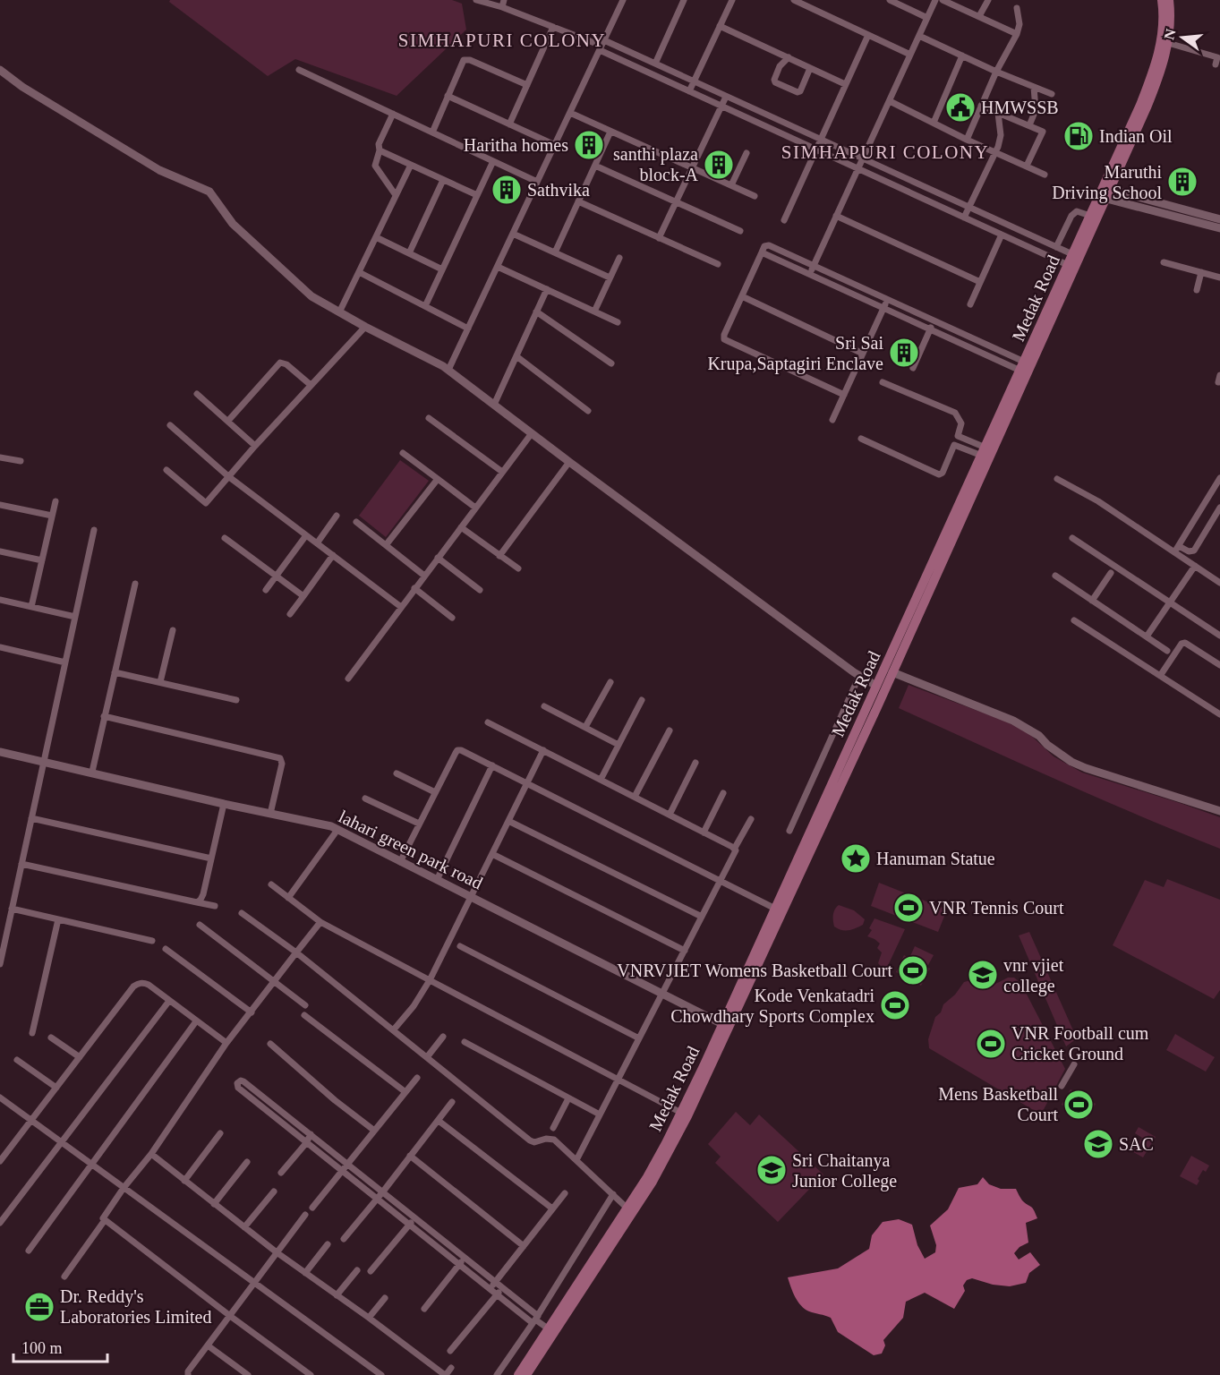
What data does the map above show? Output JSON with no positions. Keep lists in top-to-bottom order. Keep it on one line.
{"streets":{"main road":["Medak Road"],"street":["lahari green park road"]},"crossings":[["Medak Road","lahari green park road"]],"districts":["SIMHAPURI COLONY","SIMHAPURI COLONY"],"places":{"public building":["HMWSSB"],"fuel station":["Indian Oil"],"building":["Haritha homes","santhi plaza block-A","Maruthi Driving School","Sathvika","Sri Sai Krupa,Saptagiri Enclave"],"place":["Hanuman Statue"],"sports":["VNR Tennis Court","VNRVJIET Womens Basketball Court","Kode Venkatadri Chowdhary Sports Complex","VNR Football cum Cricket Ground","Mens Basketball Court"],"school or university":["vnr vjiet college","SAC","Sri Chaitanya Junior College"],"office":["Dr. Reddy's Laboratories Limited"]},"scale_bar":"100 m","north":"left"}
